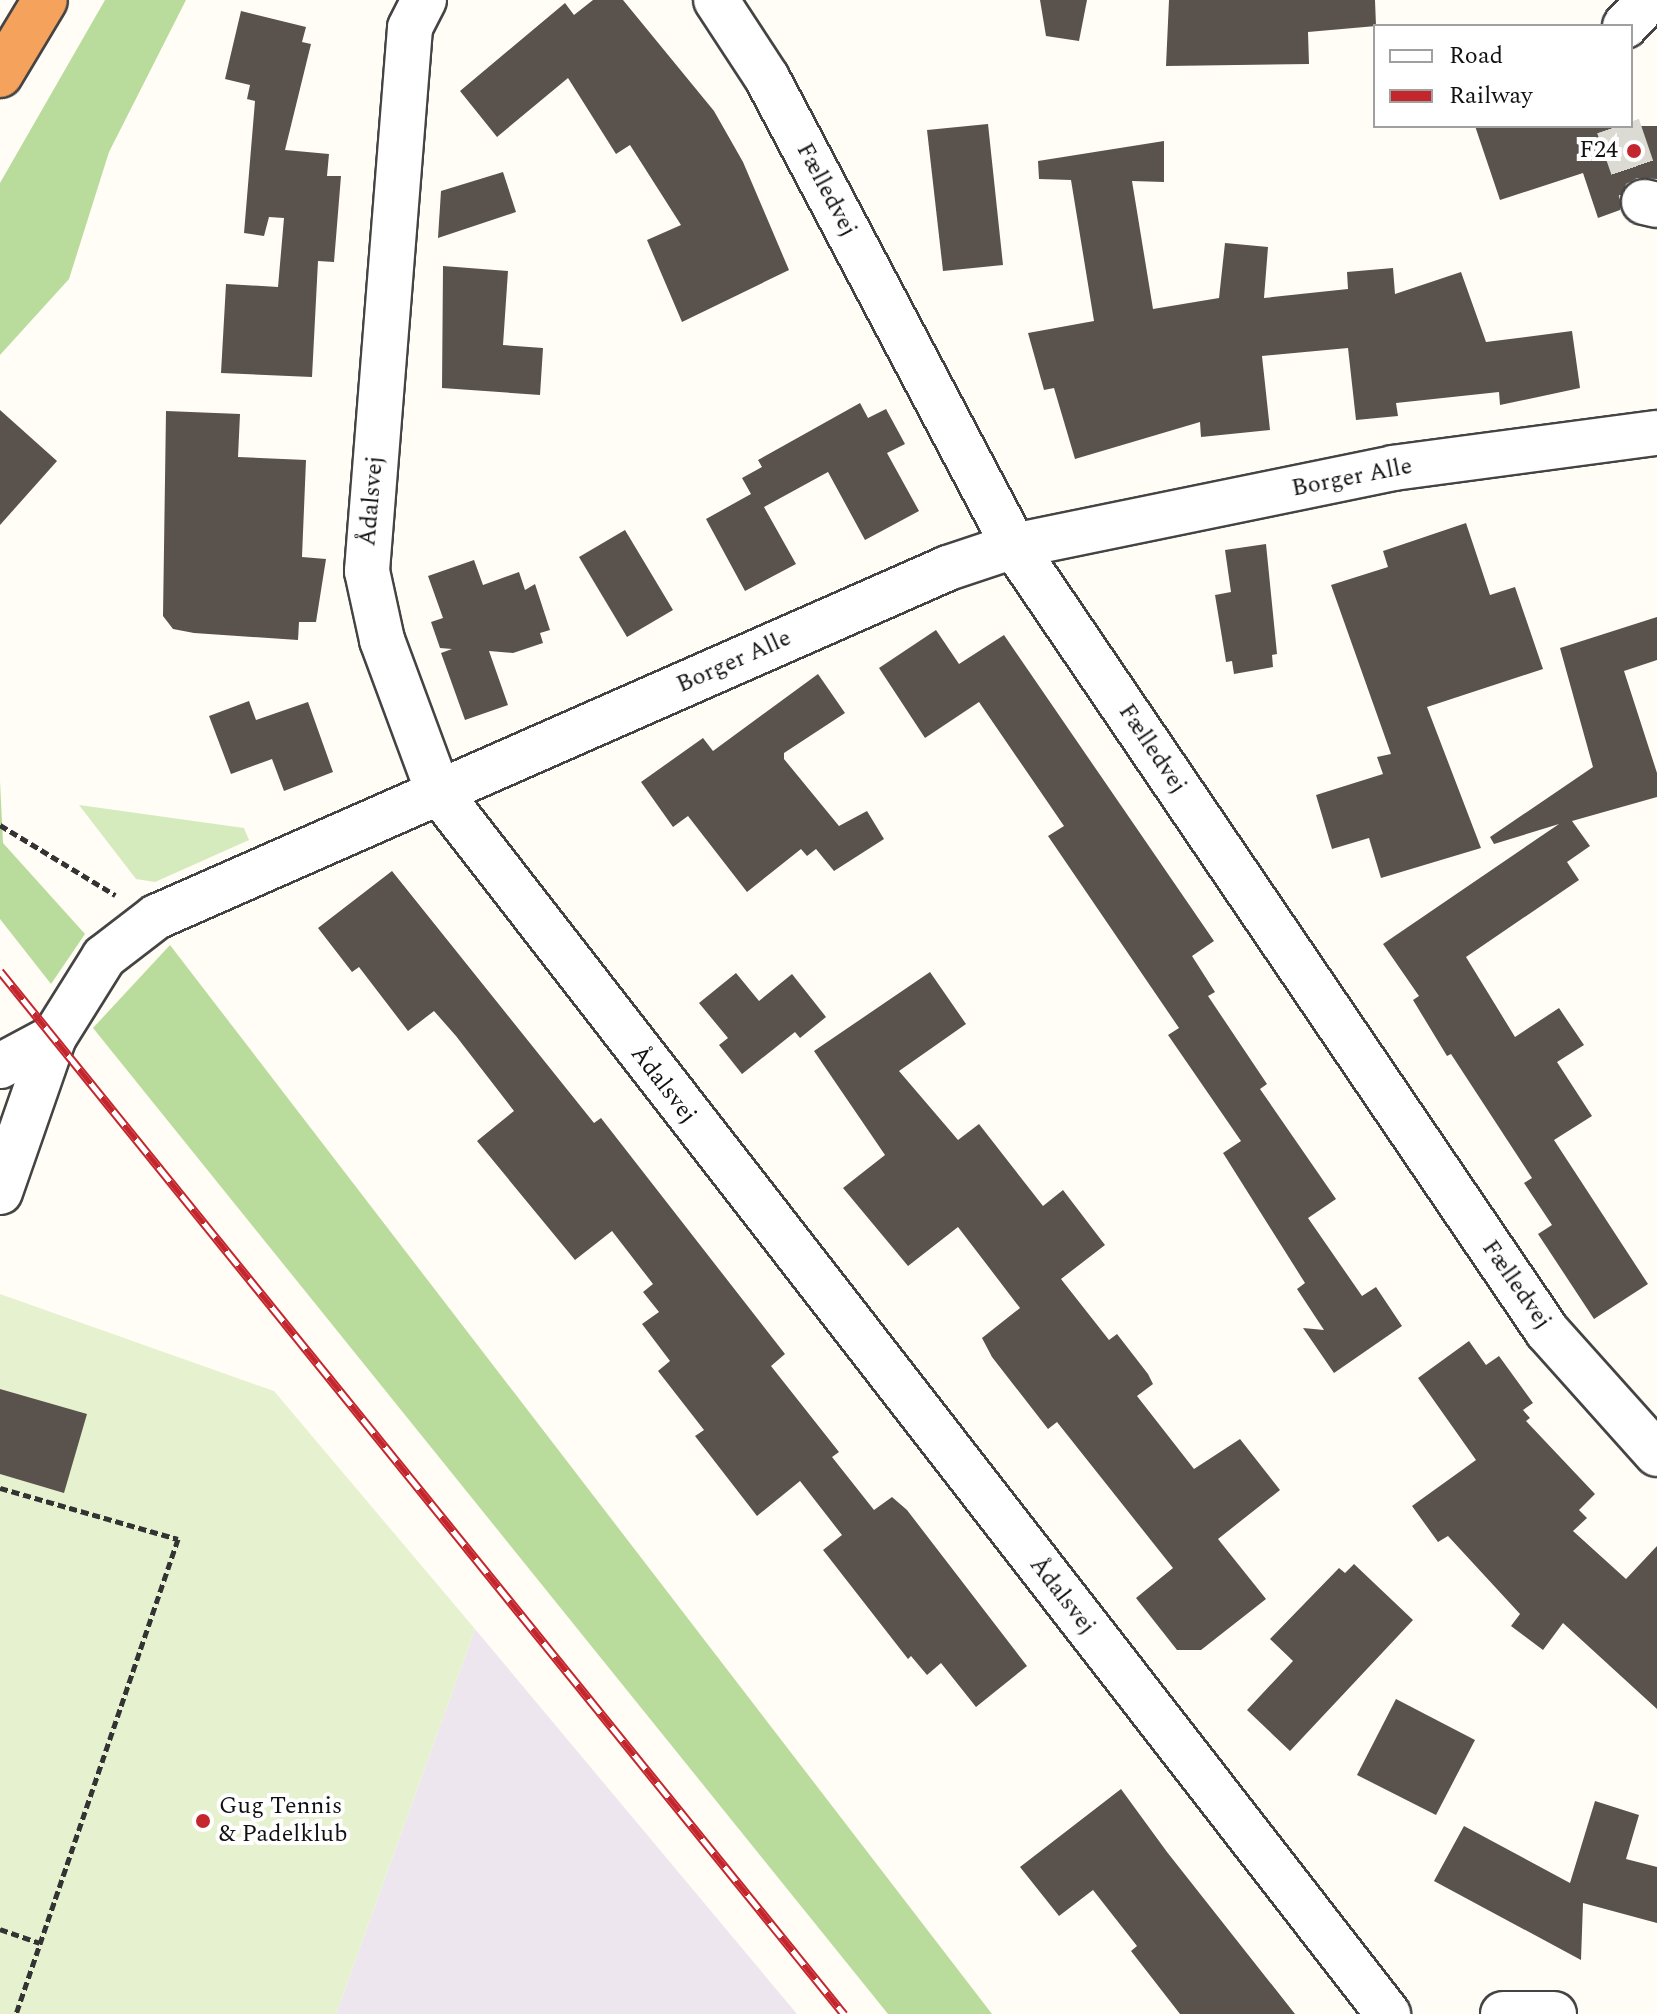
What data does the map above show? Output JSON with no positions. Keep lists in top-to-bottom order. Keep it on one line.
{"streets":{"street":["Fælledvej","Borger Alle","Ådalsvej"]},"crossings":[["Fælledvej","Borger Alle"],["Borger Alle","Ådalsvej"]],"places":["F24","Gug Tennis & Padelklub"],"legend":["Road","Railway"]}
